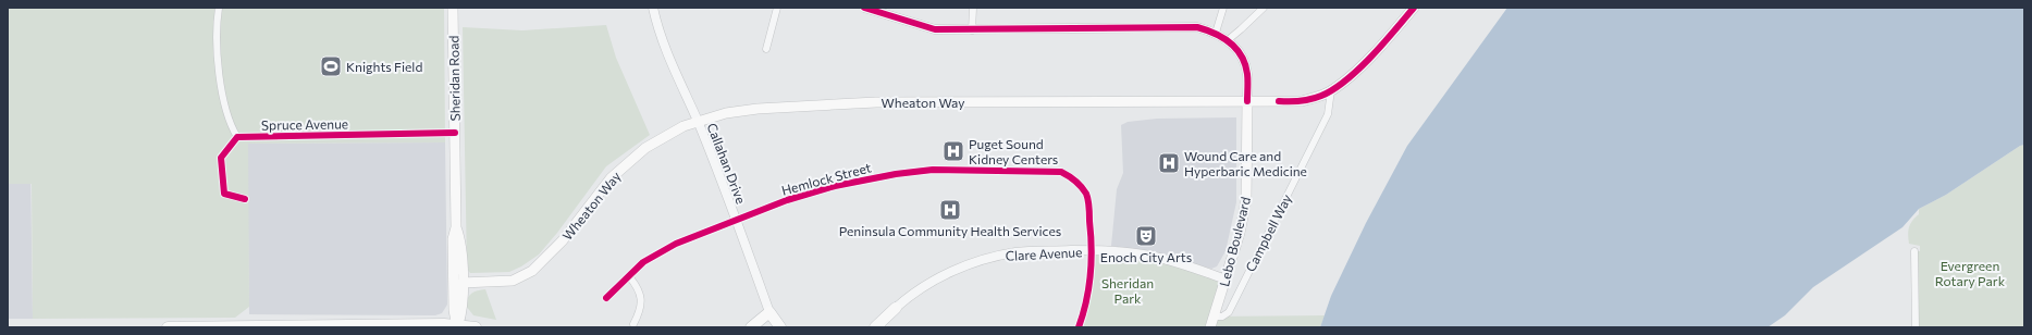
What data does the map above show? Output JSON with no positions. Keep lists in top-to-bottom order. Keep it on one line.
{"streets":{"main road":["Sheridan Road","Wheaton Way","Lebo Boulevard"],"street":["Spruce Avenue","Callahan Drive","Hemlock Street","Campbell Way","Clare Avenue"]},"crossings":[["Sheridan Road","Wheaton Way"],["Sheridan Road","Spruce Avenue"],["Wheaton Way","Callahan Drive"],["Wheaton Way","Campbell Way"],["Wheaton Way","Lebo Boulevard"],["Callahan Drive","Hemlock Street"],["Hemlock Street","Clare Avenue"],["Campbell Way","Lebo Boulevard"],["Lebo Boulevard","Clare Avenue"]],"parks":["Evergreen Rotary Park","Sheridan Park"],"places":{"sports":["Knights Field"],"hospital":["Puget Sound Kidney Centers","Wound Care and Hyperbaric Medicine","Peninsula Community Health Services"],"theatre":["Enoch City Arts"]}}
